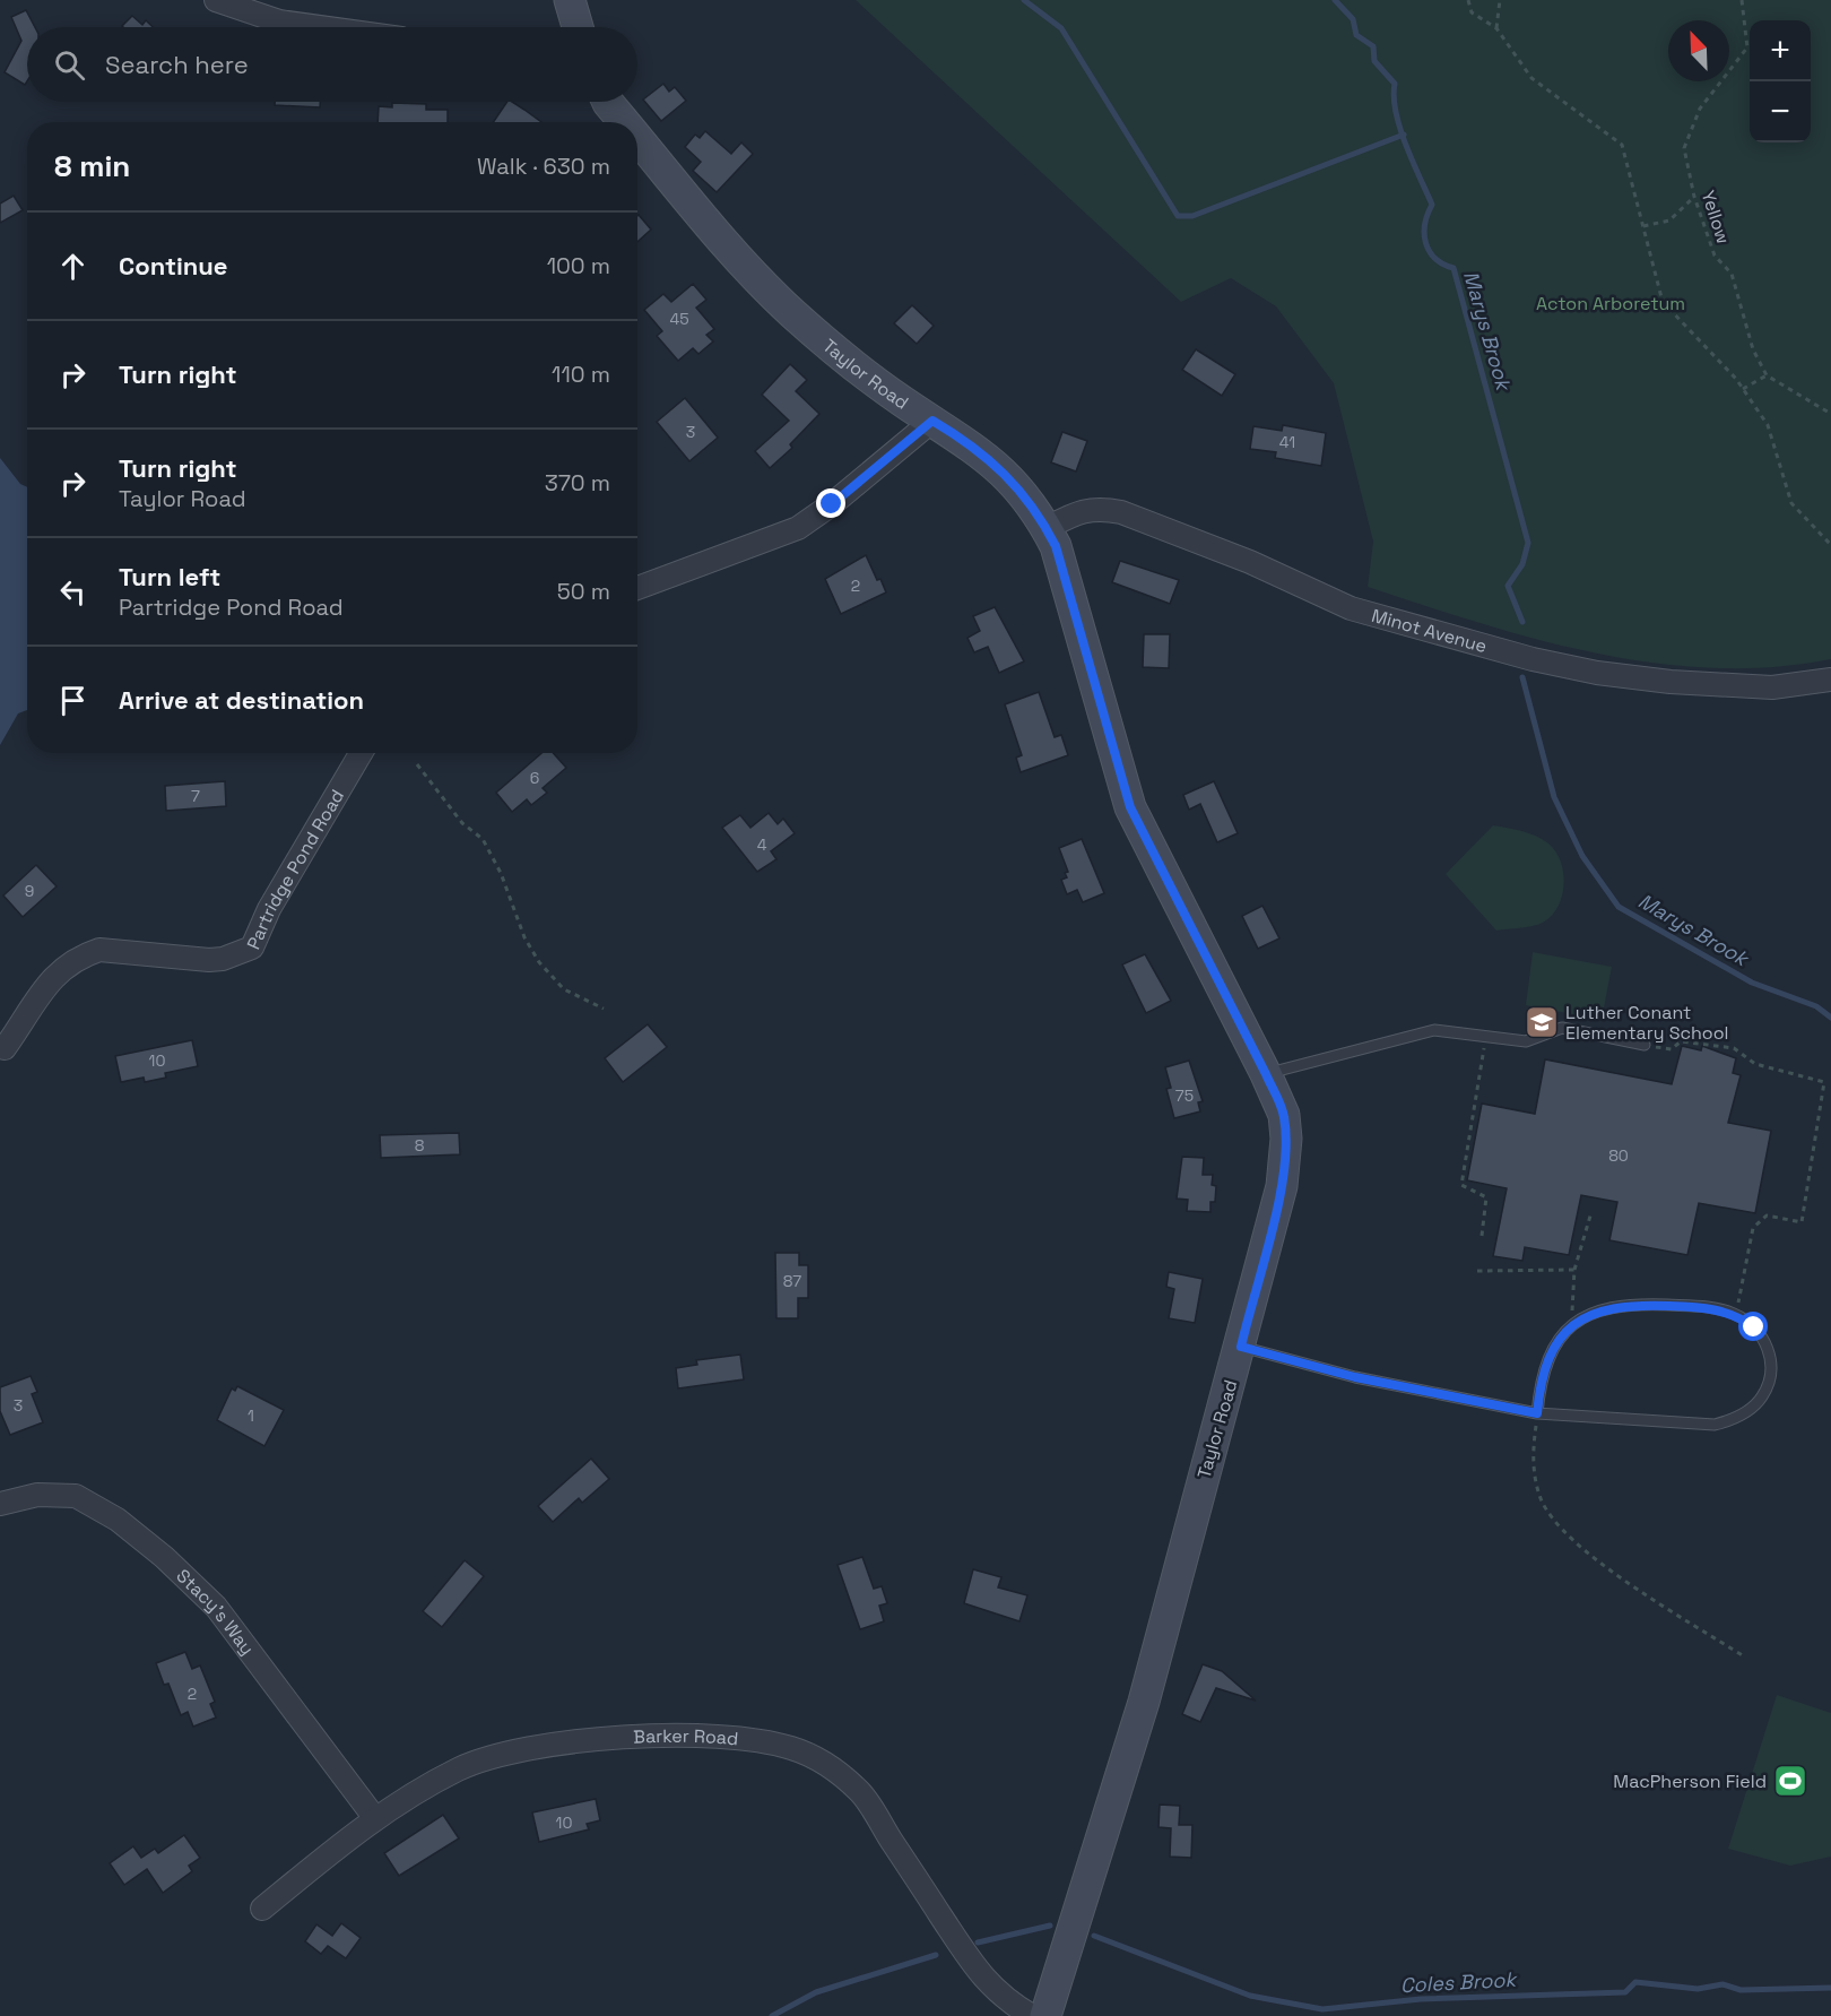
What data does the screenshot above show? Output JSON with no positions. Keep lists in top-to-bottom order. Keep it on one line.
{"streets":{"street":["Taylor Road","Minot Avenue","Partridge Pond Road","Stacy's Way","Barker Road"],"path":["Yellow"]},"crossings":[["Taylor Road","Minot Avenue"],["Stacy's Way","Barker Road"]],"water":["Marys Brook","Coles Brook"],"parks":["Acton Arboretum"],"places":{"school or university":["Luther Conant Elementary School"],"sports":["MacPherson Field"]},"house_numbers":["45","3","41","2","6","7","4","9","10","75","8","80","87","3","1","2","10"],"north":"top left","page":{"map_buttons":["+","−"],"search":"Search here","heading":["8 min","Walk · 630 m"],"list":[["Continue","100 m"],["Turn right","110 m"],["Turn right","Taylor Road","370 m"],["Turn left","Partridge Pond Road","50 m"],"Arrive at destination"]}}
